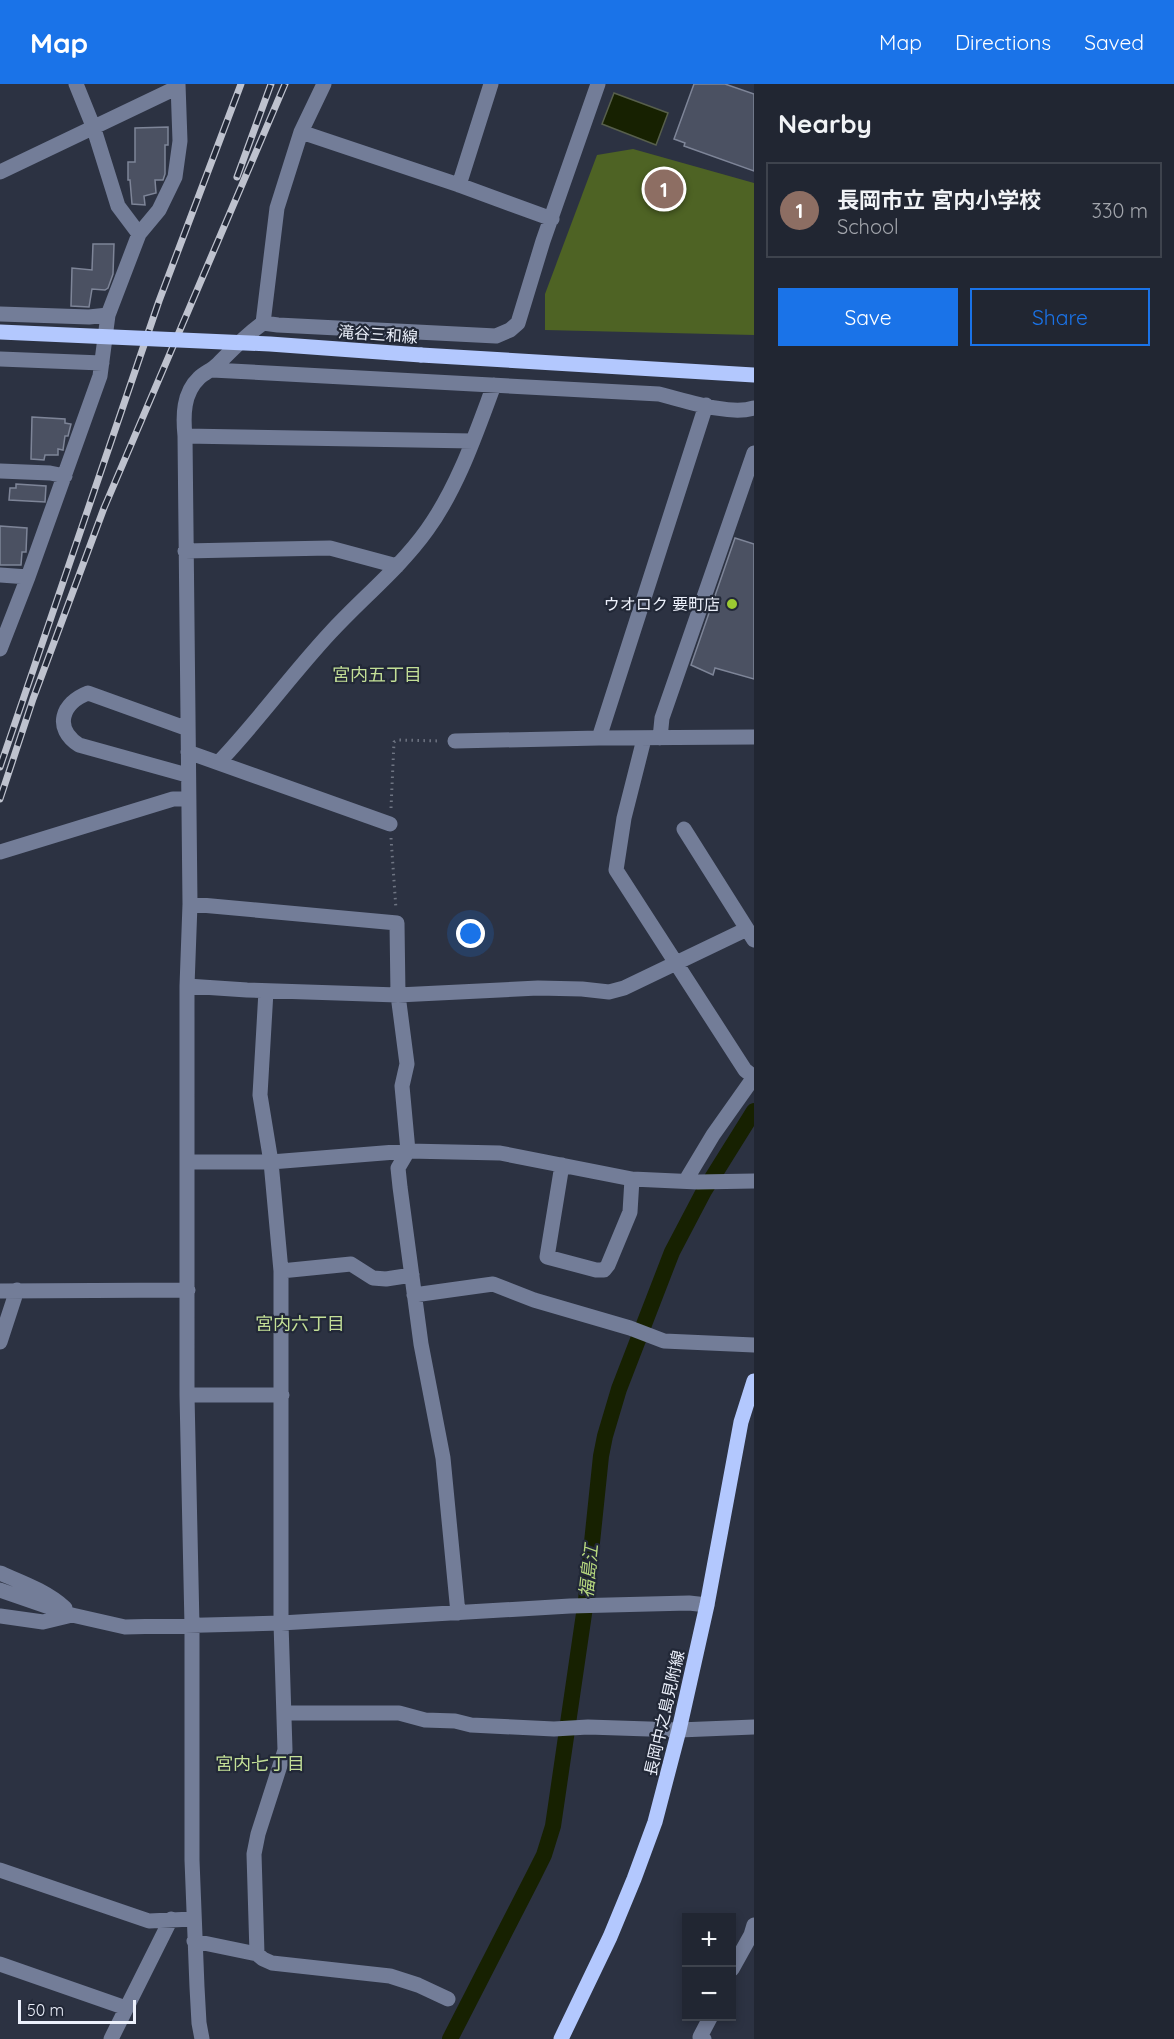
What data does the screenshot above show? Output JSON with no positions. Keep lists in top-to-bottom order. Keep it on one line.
{"streets":{"main road":["滝谷三和線","長岡中之島見附線"]},"districts":["宮内五丁目","宮内六丁目","宮内七丁目"],"water":["福島江"],"places":["ウオロク 要町店"],"scale_bar":"50 m","page":{"header":"Map","nav":["Map","Directions","Saved"],"heading":"Nearby","list":[{"mark":"1","name":"長岡市立 宮内小学校","note":"School","value":"330 m"}],"pins":"1","buttons":["Save","Share"],"map_buttons":["+","−"],"scale":"50 m"}}
